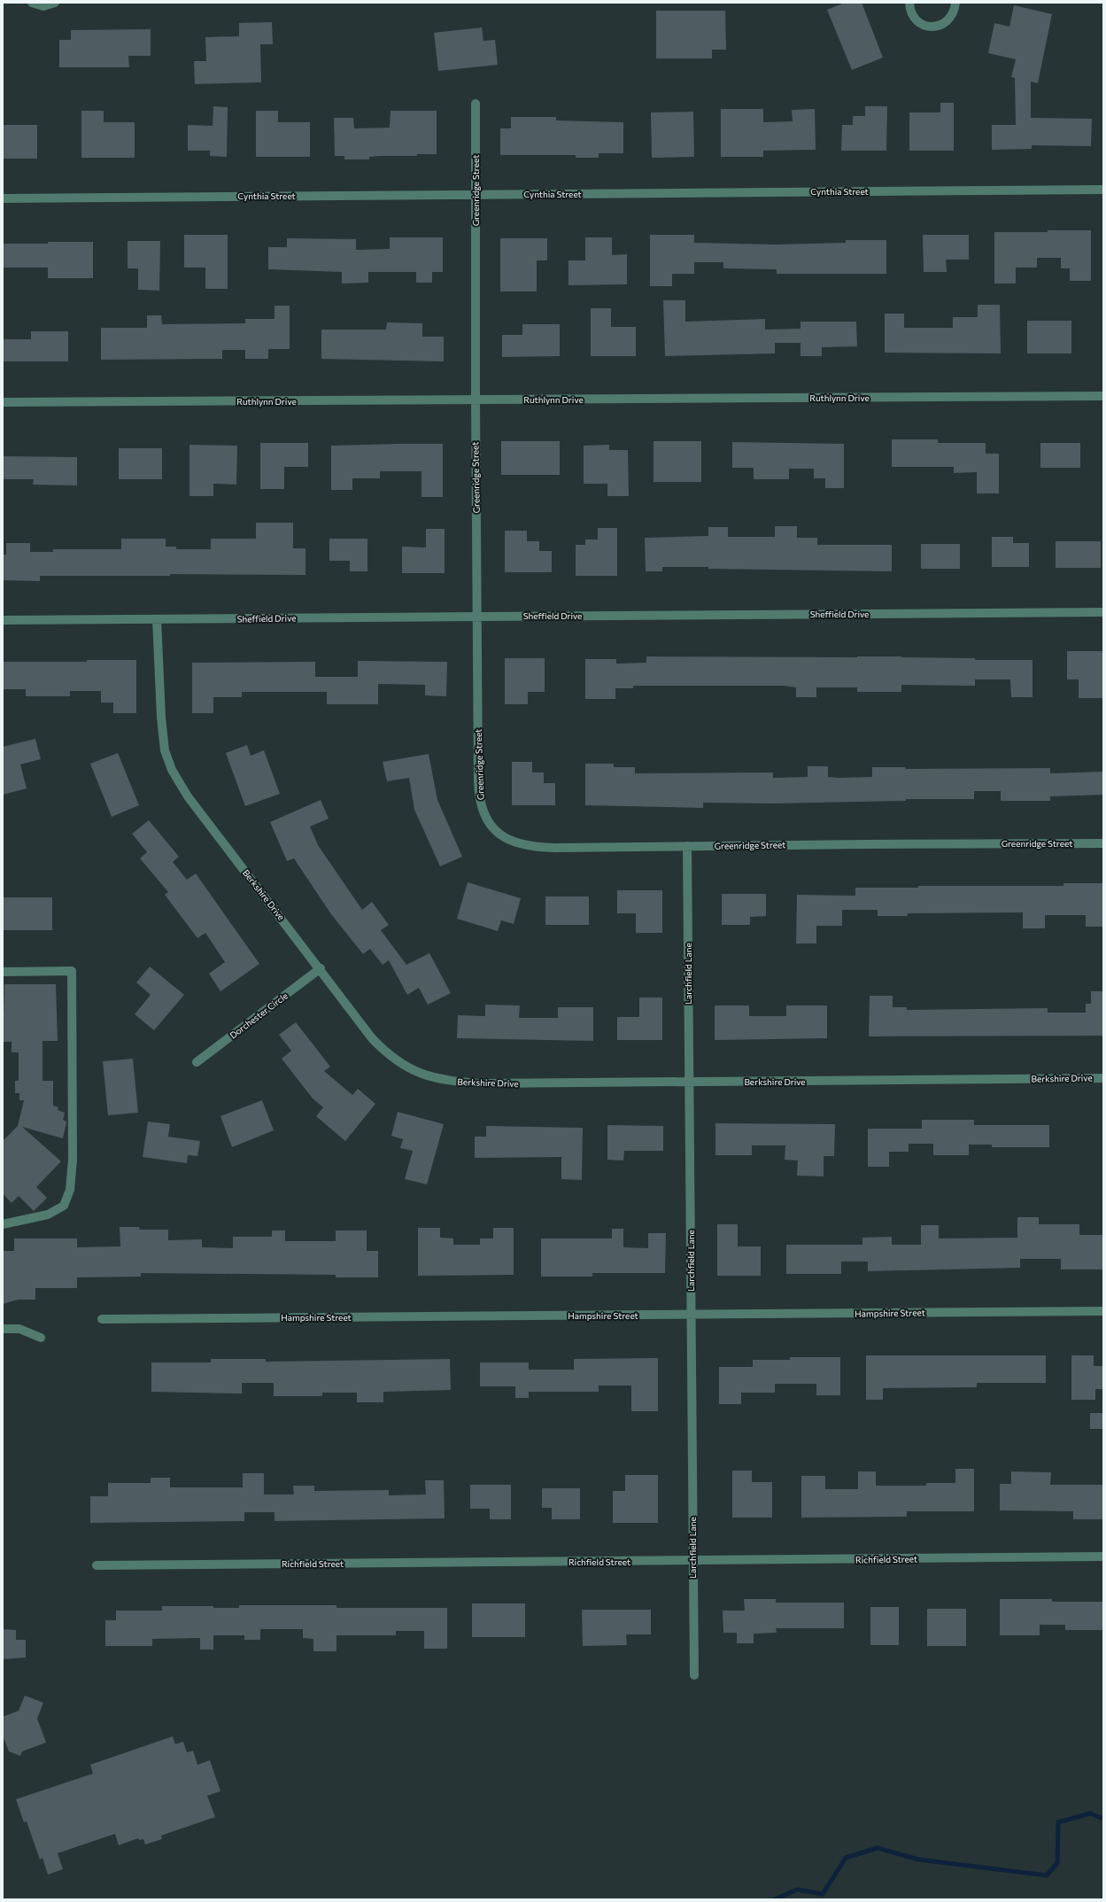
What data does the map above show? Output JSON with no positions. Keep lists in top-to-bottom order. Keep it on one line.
{"streets":{"street":["Greenridge Street","Cynthia Street","Ruthlynn Drive","Sheffield Drive","Berkshire Drive","Larchfield Lane","Dorchester Circle","Hampshire Street","Richfield Street"]},"crossings":[["Greenridge Street","Cynthia Street"],["Greenridge Street","Ruthlynn Drive"],["Greenridge Street","Sheffield Drive"],["Greenridge Street","Larchfield Lane"],["Sheffield Drive","Berkshire Drive"],["Berkshire Drive","Larchfield Lane"],["Berkshire Drive","Dorchester Circle"],["Larchfield Lane","Hampshire Street"],["Larchfield Lane","Richfield Street"]]}
